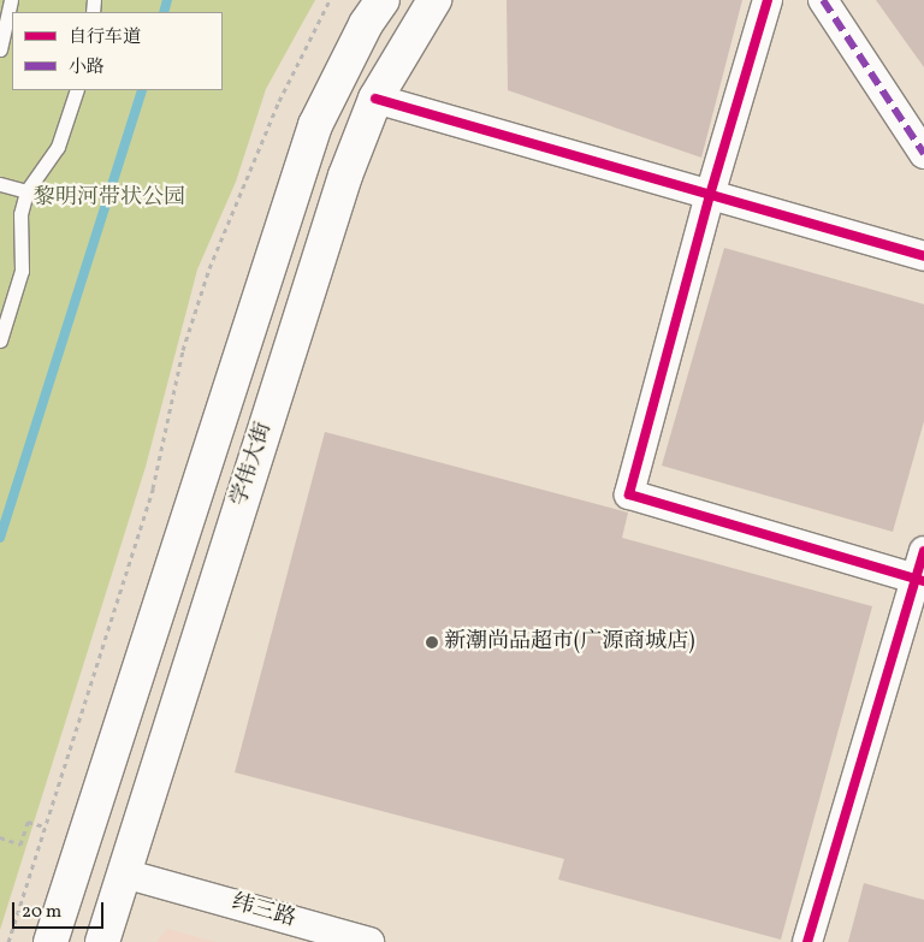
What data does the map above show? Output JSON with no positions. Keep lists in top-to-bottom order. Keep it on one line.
{"streets":{"main road":["学伟大街"],"street":["纬三路"]},"crossings":[["学伟大街","纬三路"]],"parks":["黎明河带状公园"],"places":["新潮尚品超市(广源商城店)"],"legend":["自行车道","小路"],"scale_bar":"20 m"}
